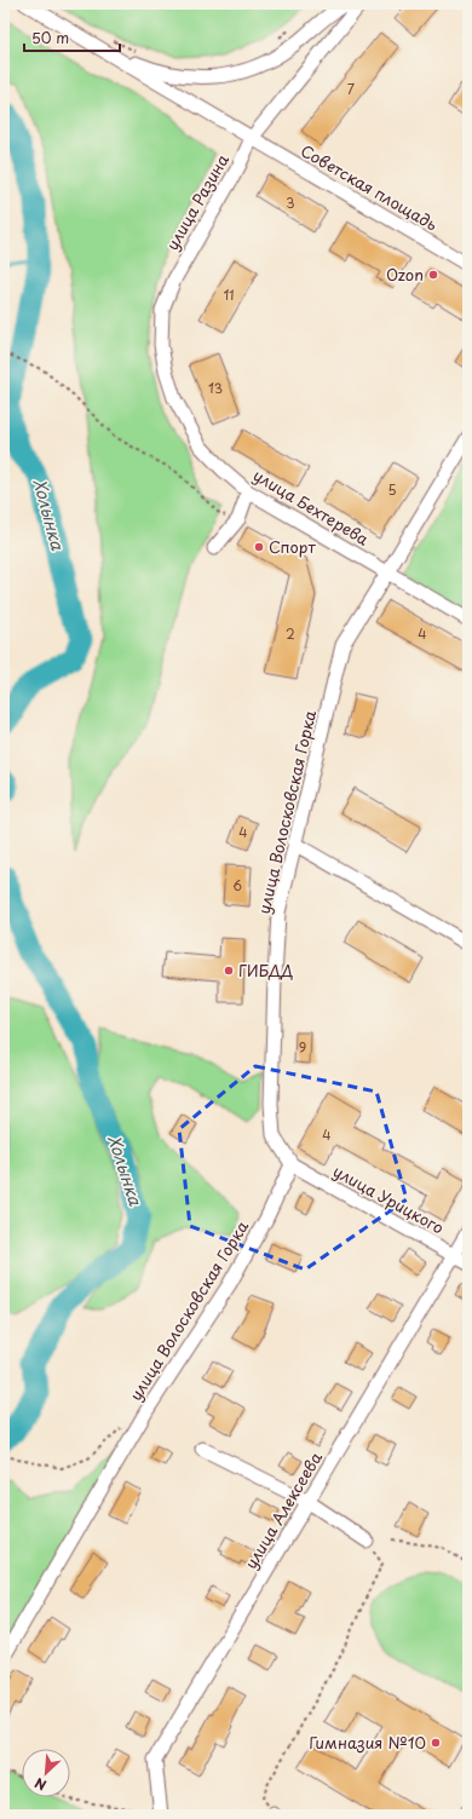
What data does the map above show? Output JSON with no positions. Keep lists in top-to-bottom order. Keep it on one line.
{"streets":{"street":["Советская площадь","улица Разина","улица Бехтерева","улица Волосковская Горка","улица Урицкого","улица Алексеева"]},"crossings":[["Советская площадь","улица Разина"],["улица Разина","улица Бехтерева"],["улица Бехтерева","улица Волосковская Горка"],["улица Волосковская Горка","улица Урицкого"],["улица Урицкого","улица Алексеева"]],"water":["Холынка"],"places":["Ozon","Спорт","ГИБДД","Гимназия №10"],"house_numbers":["7","3","11","13","5","2","4","4","6","9","4"],"scale_bar":"50 m","north":"bottom left"}
